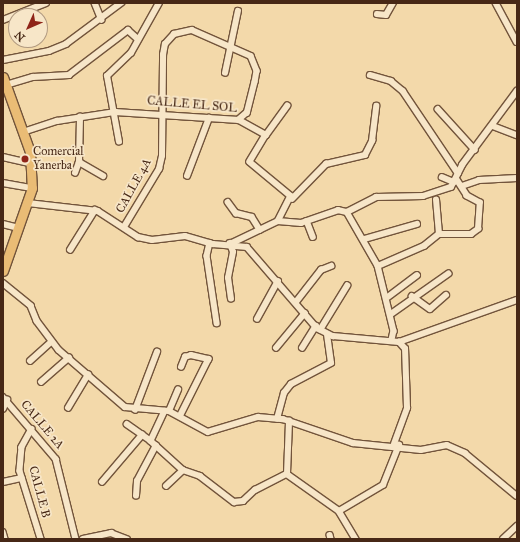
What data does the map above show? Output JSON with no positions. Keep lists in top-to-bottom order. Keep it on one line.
{"streets":{"street":["CALLE EL SOL","CALLE 4A","CALLE 2A","CALLE B"]},"crossings":[["CALLE EL SOL","CALLE 4A"],["CALLE 2A","CALLE B"]],"places":["Comercial Yanerba"],"north":"bottom left"}
